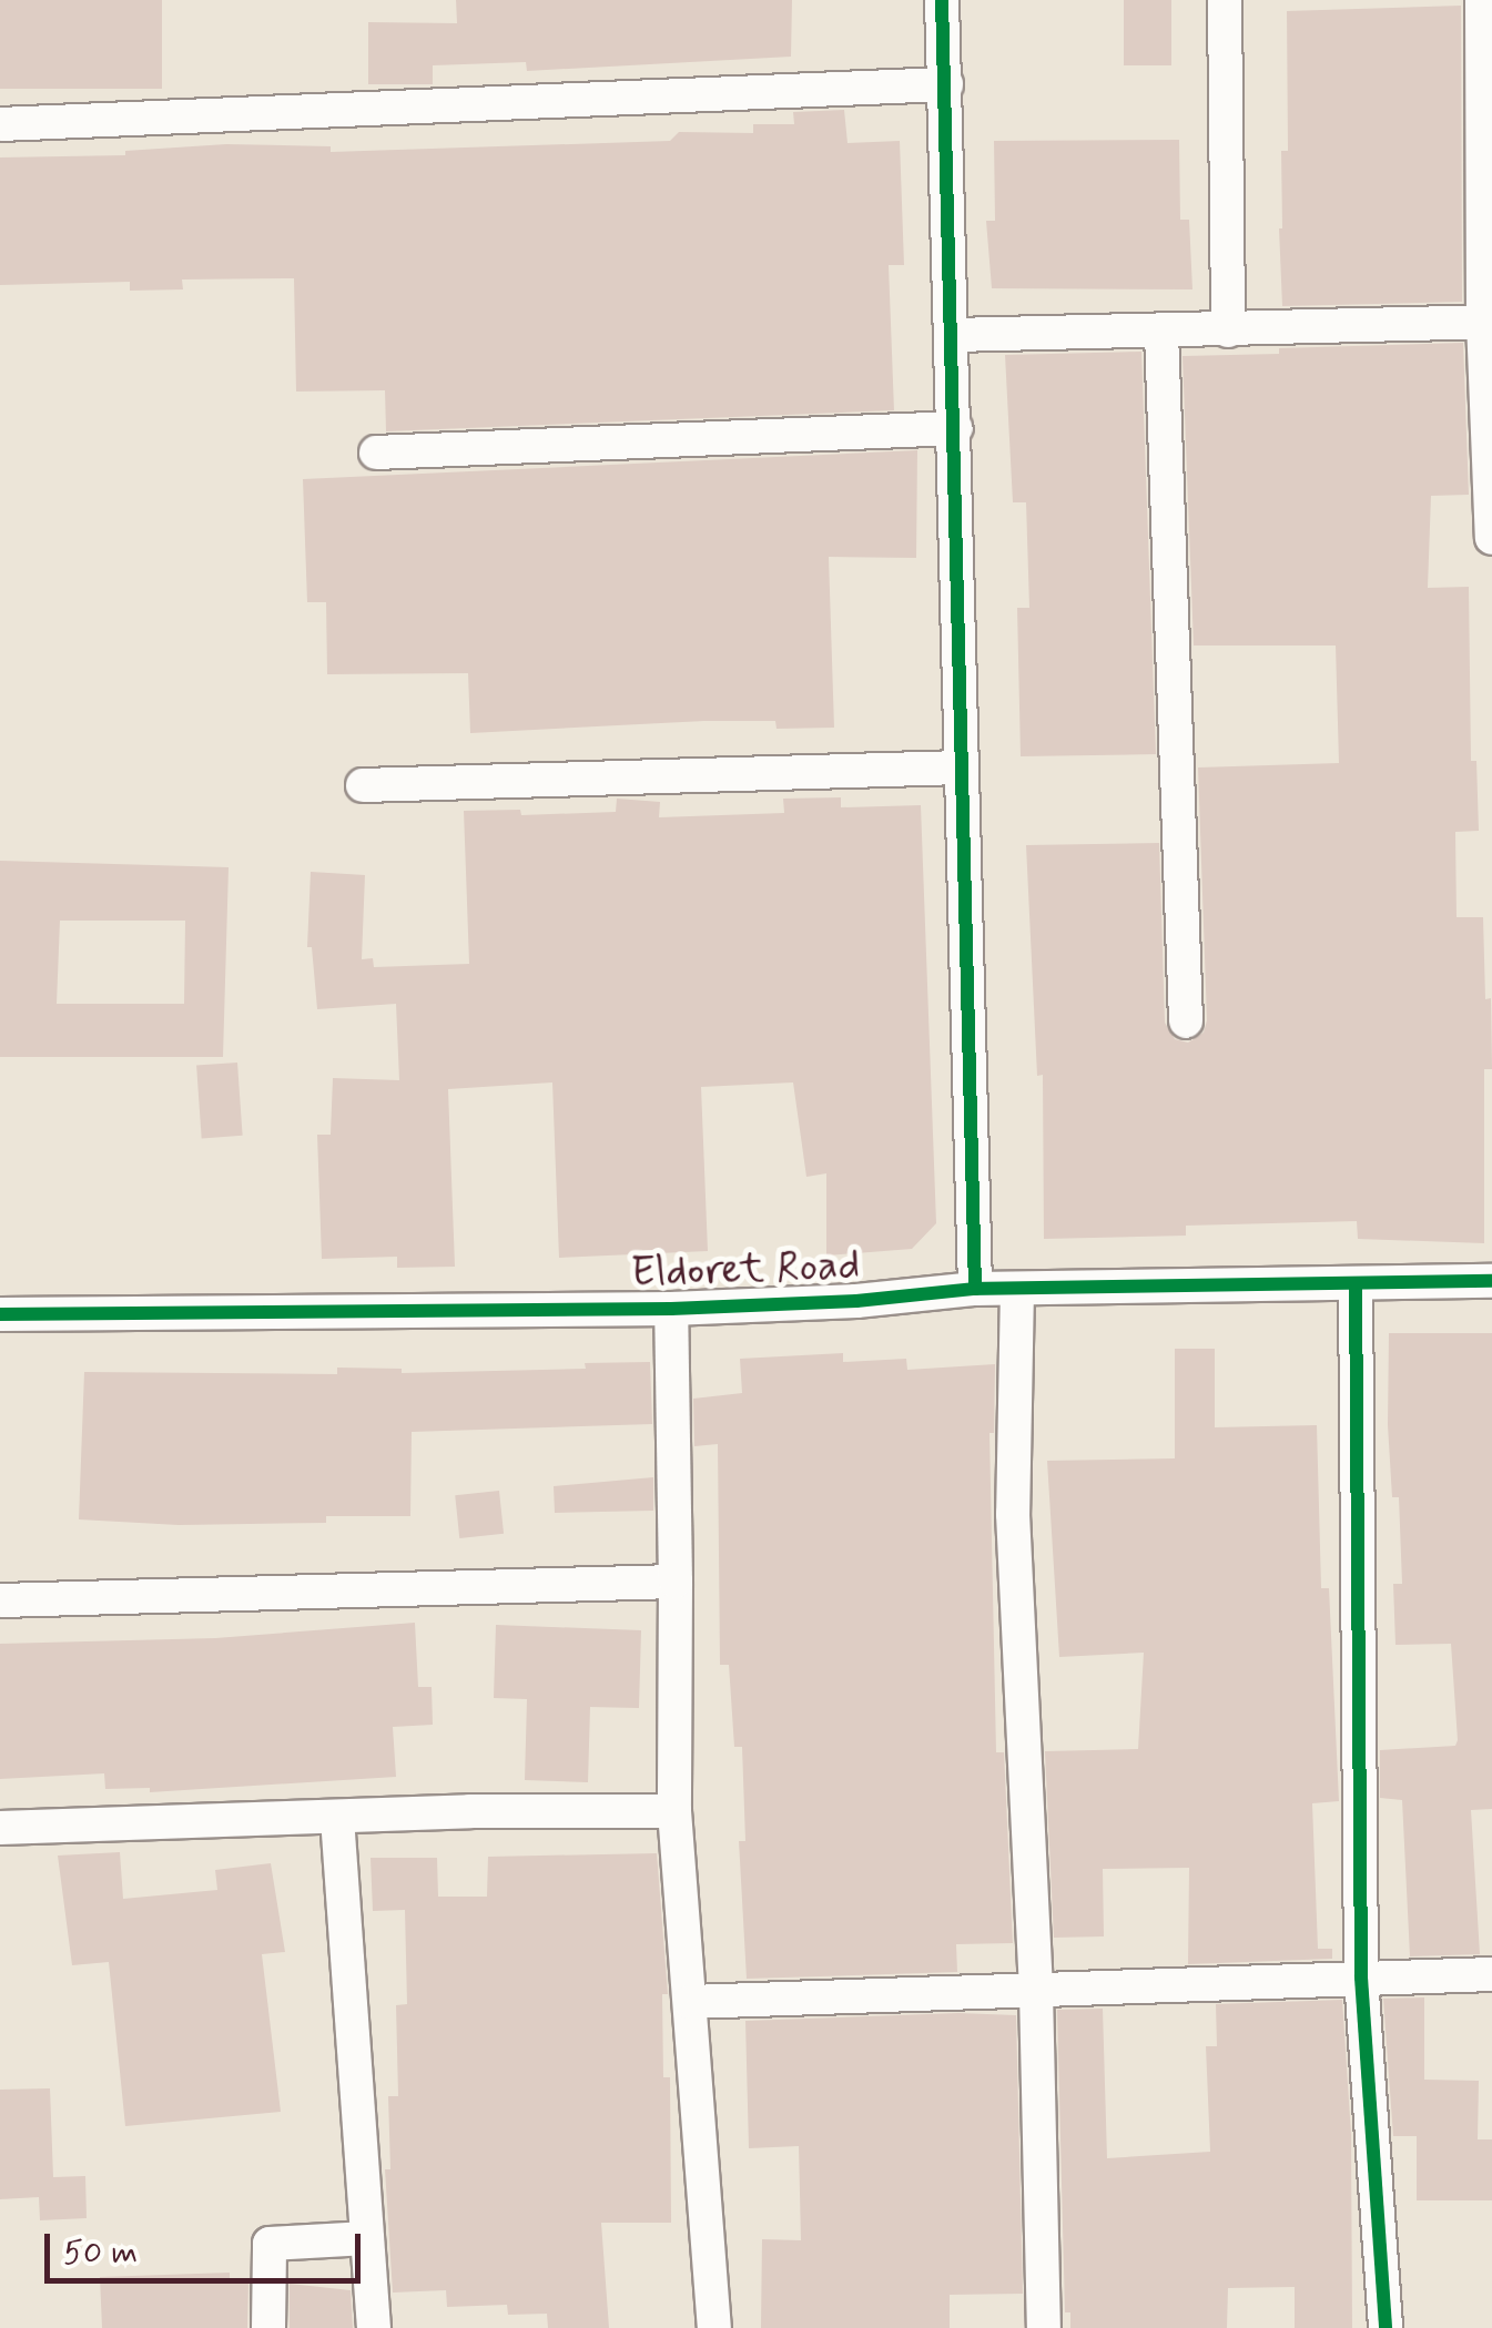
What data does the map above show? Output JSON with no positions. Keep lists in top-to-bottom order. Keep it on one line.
{"streets":{"street":["Eldoret Road"]},"scale_bar":"50 m"}
